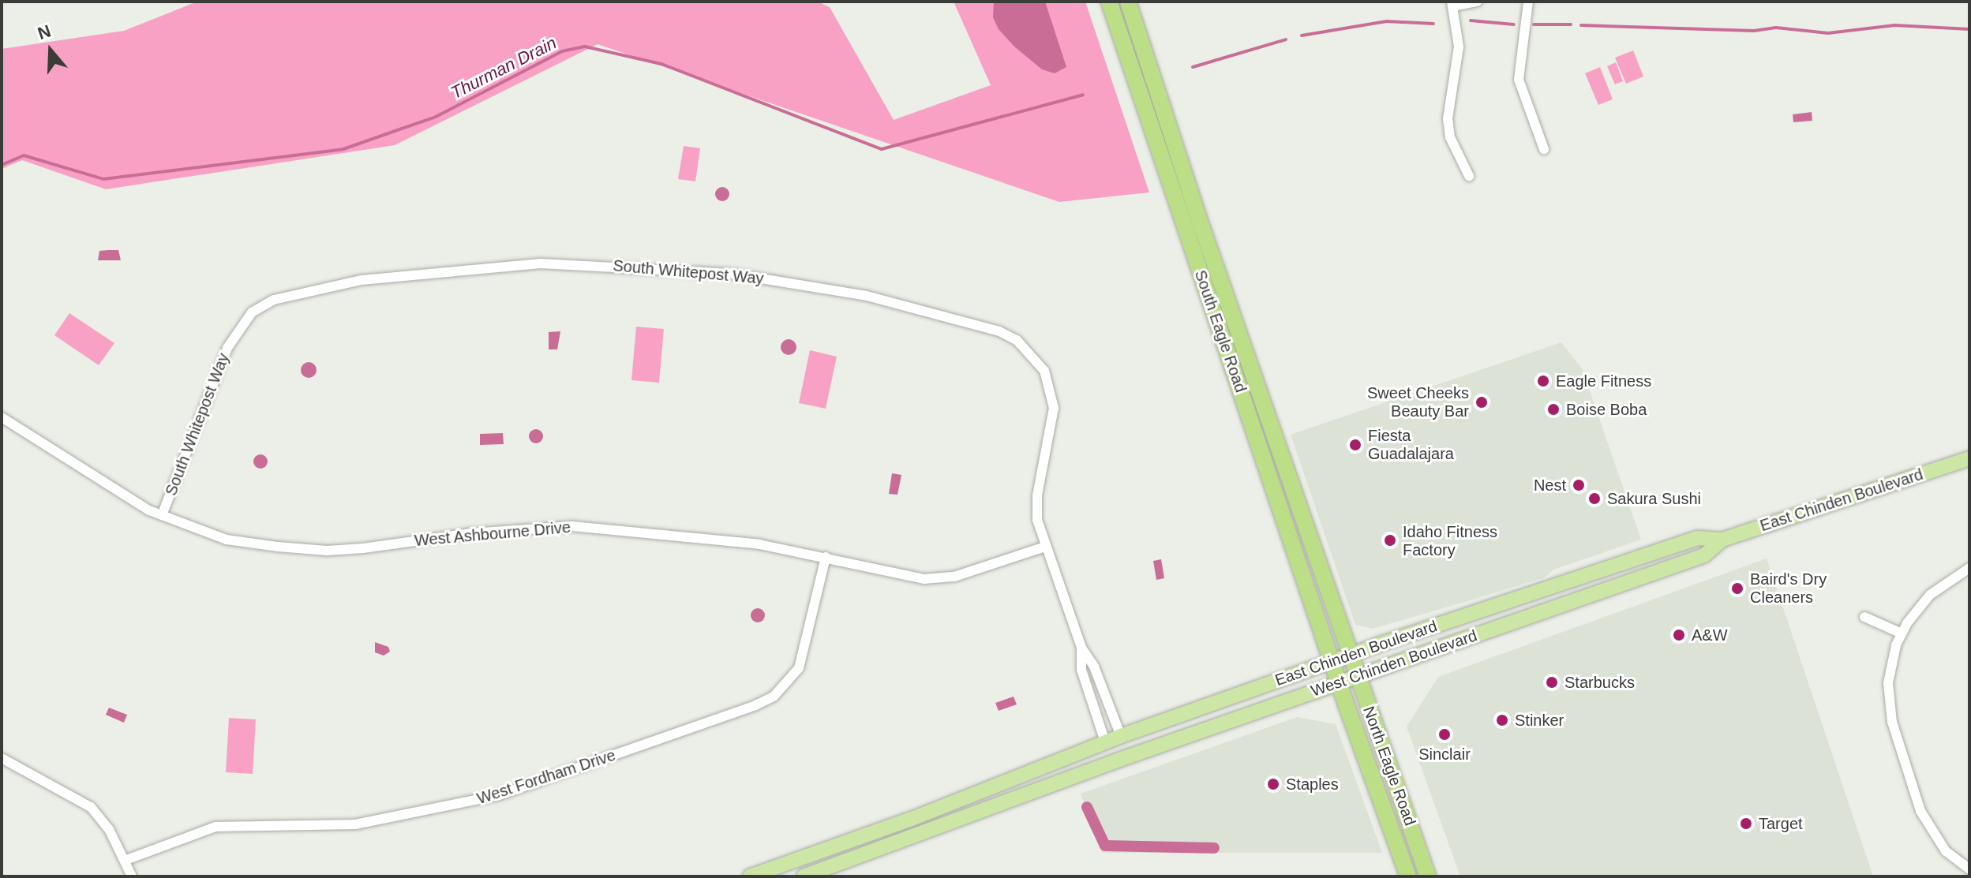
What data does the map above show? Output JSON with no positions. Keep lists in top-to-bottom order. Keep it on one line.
{"streets":{"highway":["South Eagle Road","North Eagle Road"],"main road":["East Chinden Boulevard","West Chinden Boulevard"],"street":["South Whitepost Way","West Ashbourne Drive","West Fordham Drive"]},"crossings":[["South Whitepost Way","East Chinden Boulevard"],["South Whitepost Way","West Ashbourne Drive"],["South Eagle Road","East Chinden Boulevard"],["South Eagle Road","North Eagle Road"],["East Chinden Boulevard","West Chinden Boulevard"],["East Chinden Boulevard","North Eagle Road"],["West Ashbourne Drive","West Fordham Drive"],["West Chinden Boulevard","North Eagle Road"]],"water":["Thurman Drain"],"places":["Eagle Fitness","Sweet Cheeks Beauty Bar","Boise Boba","Fiesta Guadalajara","Nest","Sakura Sushi","Idaho Fitness Factory","Baird's Dry Cleaners","A&W","Starbucks","Stinker","Sinclair","Staples","Target"],"north":"top"}
